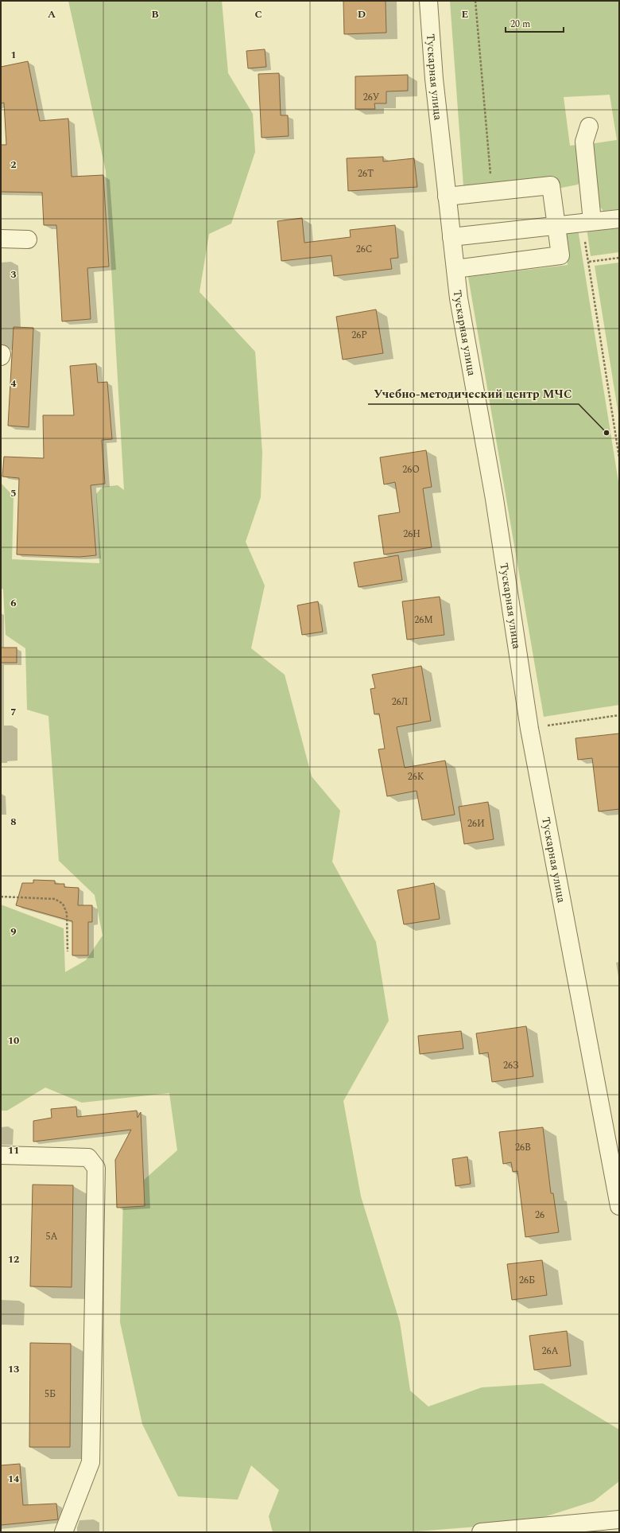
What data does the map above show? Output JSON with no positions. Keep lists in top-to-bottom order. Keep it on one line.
{"streets":{"street":["Тускарная улица"]},"places":["Учебно-методический центр МЧС"],"house_numbers":["26У","26Т","26С","26Р","26О","26Н","26М","26Л","26К","26И","26З","26В","26","5А","26Б","26А","5Б"],"scale_bar":"20 m","grid":{"columns":["A","B","C","D","E"],"rows":["1","2","3","4","5","6","7","8","9","10","11","12","13","14"]}}
